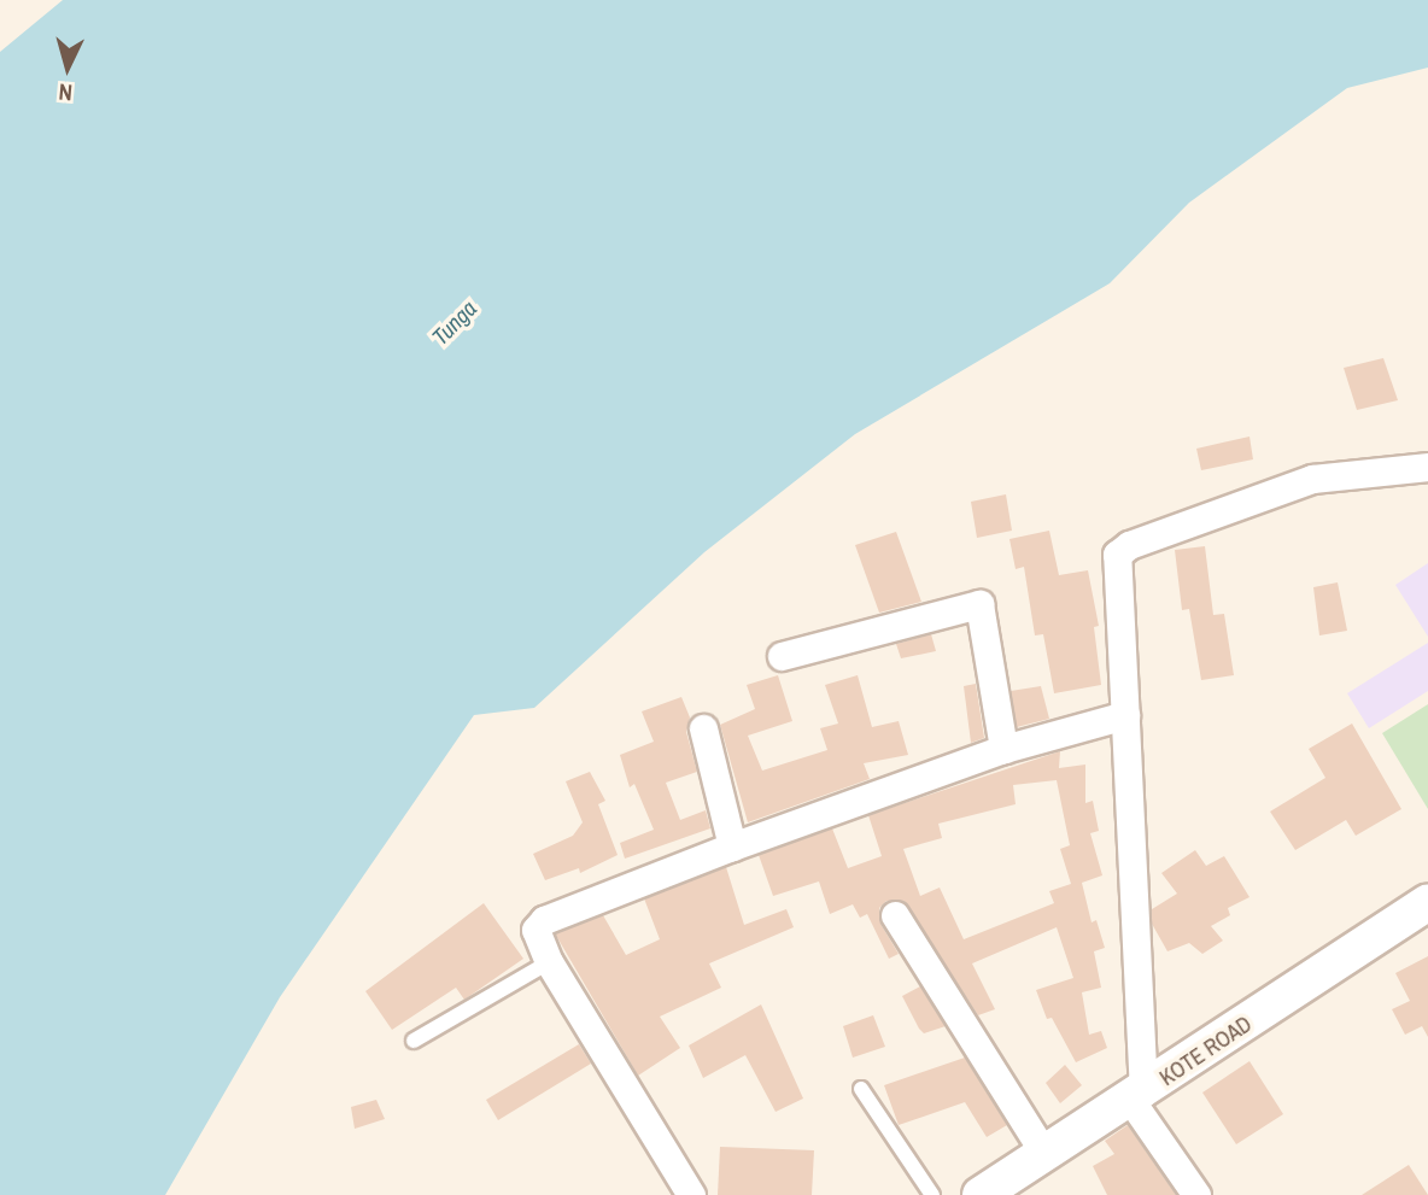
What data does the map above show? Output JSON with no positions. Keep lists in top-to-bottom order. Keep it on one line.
{"streets":{"street":["KOTE ROAD"]},"water":["Tunga"],"north":"bottom"}
